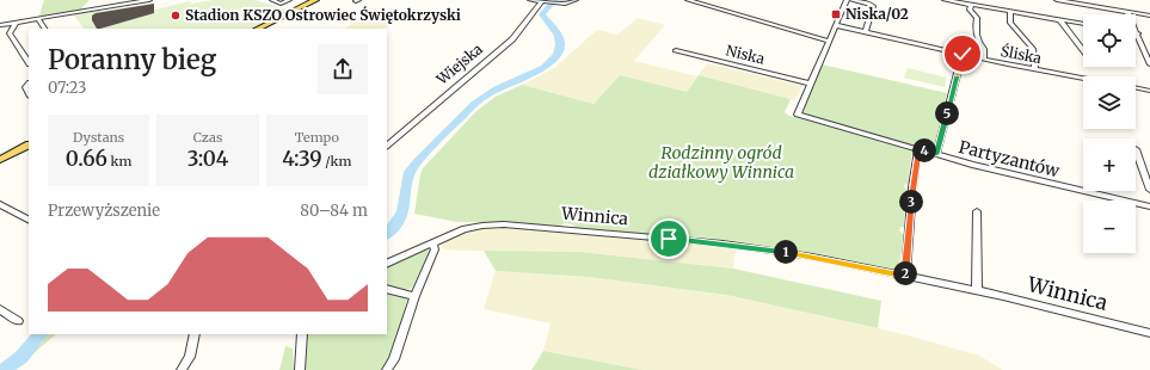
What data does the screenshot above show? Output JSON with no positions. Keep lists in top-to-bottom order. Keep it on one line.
{"streets":{"street":["Niska","Śliska","Wiejska","Partyzantów","Winnica"]},"crossings":[["Niska","Partyzantów"]],"parks":["Rodzinny ogród działkowy Winnica"],"places":{"transit":["Niska/02"],"other":["Stadion KSZO Ostrowiec Świętokrzyski"]},"page":{"map_buttons":["+","−"],"heading":["Poranny bieg","07:23"],"pins":["5","4","3","1","2"],"stats":[["Dystans","0.66 km"],["Czas","3:04"],["Tempo","4:39 /km"]],"chart":["Przewyższenie","80–84 m"]}}
